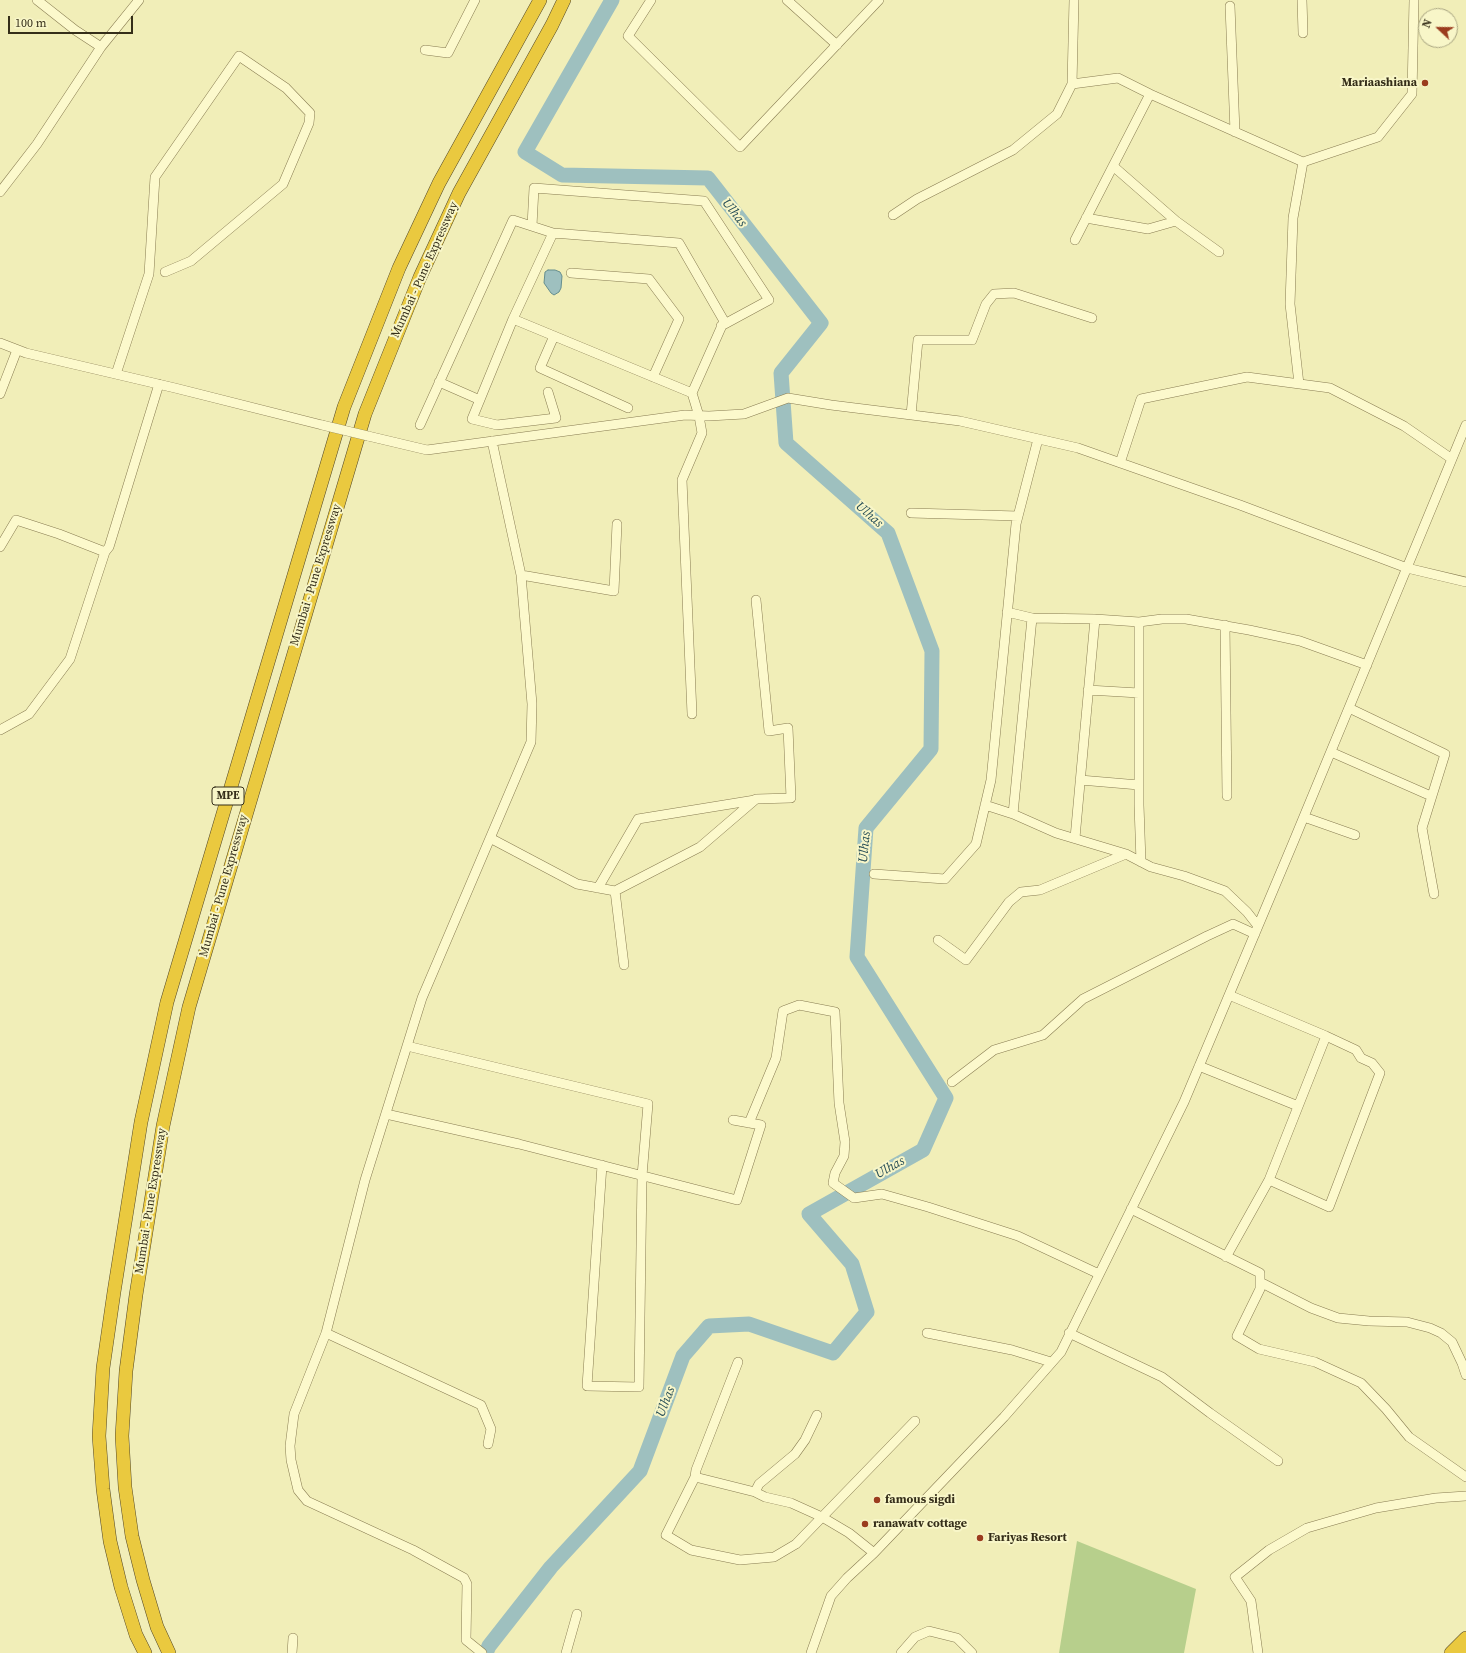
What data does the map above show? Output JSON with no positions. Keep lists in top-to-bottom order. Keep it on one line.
{"streets":{"highway":["Mumbai - Pune Expressway","MPE"]},"water":["Ulhas"],"places":["Mariaashiana","famous sigdi","ranawatv cottage","Fariyas Resort"],"scale_bar":"100 m","north":"left"}
